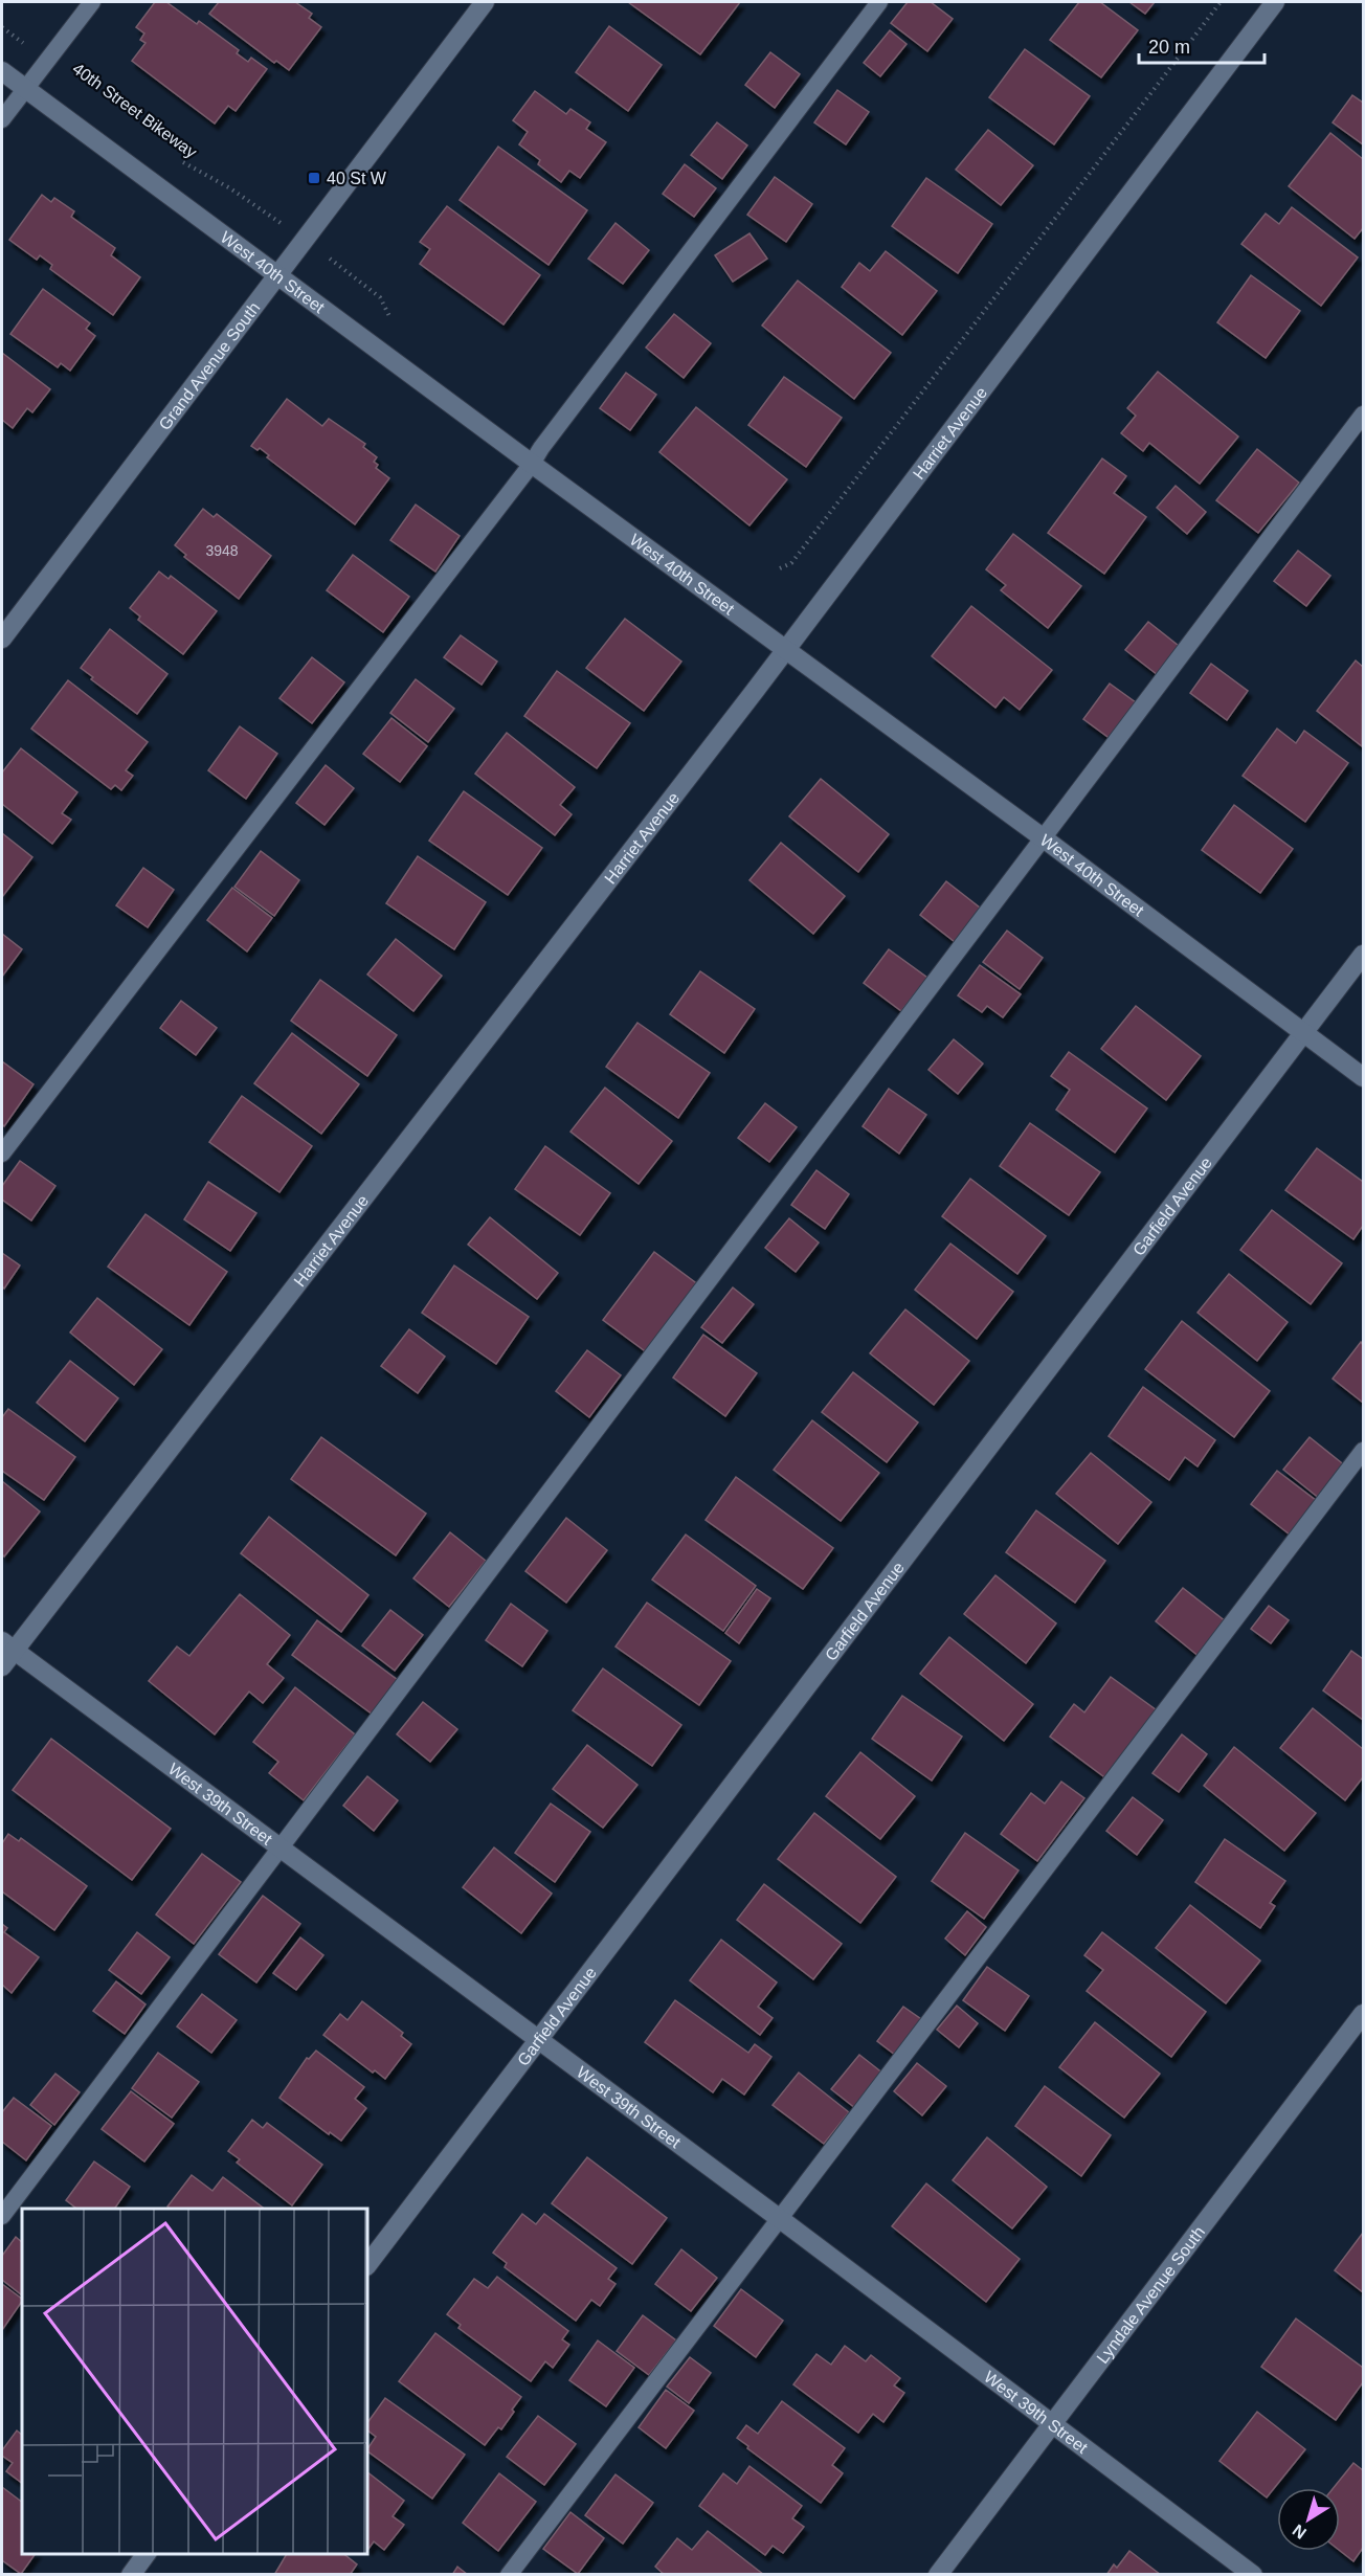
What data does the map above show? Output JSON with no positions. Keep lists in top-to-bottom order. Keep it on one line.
{"streets":{"street":["West 40th Street","Grand Avenue South","Harriet Avenue","Garfield Avenue","West 39th Street","Lyndale Avenue South"],"path":["40th Street Bikeway"]},"crossings":[["West 40th Street","Grand Avenue South"],["West 40th Street","Harriet Avenue"],["West 40th Street","Garfield Avenue"],["Harriet Avenue","West 39th Street"],["Garfield Avenue","West 39th Street"],["West 39th Street","Lyndale Avenue South"]],"places":{"transit":["40 St W"]},"house_numbers":["3948"],"scale_bar":"20 m","north":"bottom left"}
